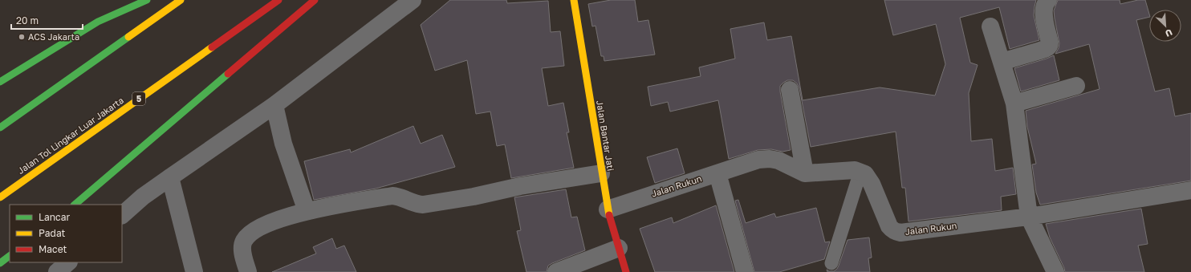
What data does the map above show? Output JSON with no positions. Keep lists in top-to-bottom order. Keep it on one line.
{"streets":{"main road":["5","Jalan Tol Lingkar Luar Jakarta","Jalan Bantar Jati"],"street":["Jalan Rukun"]},"crossings":[["Jalan Bantar Jati","Jalan Rukun"]],"places":["ACS Jakarta"],"legend":["Lancar","Padat","Macet"],"scale_bar":"20 m","north":"bottom right"}
